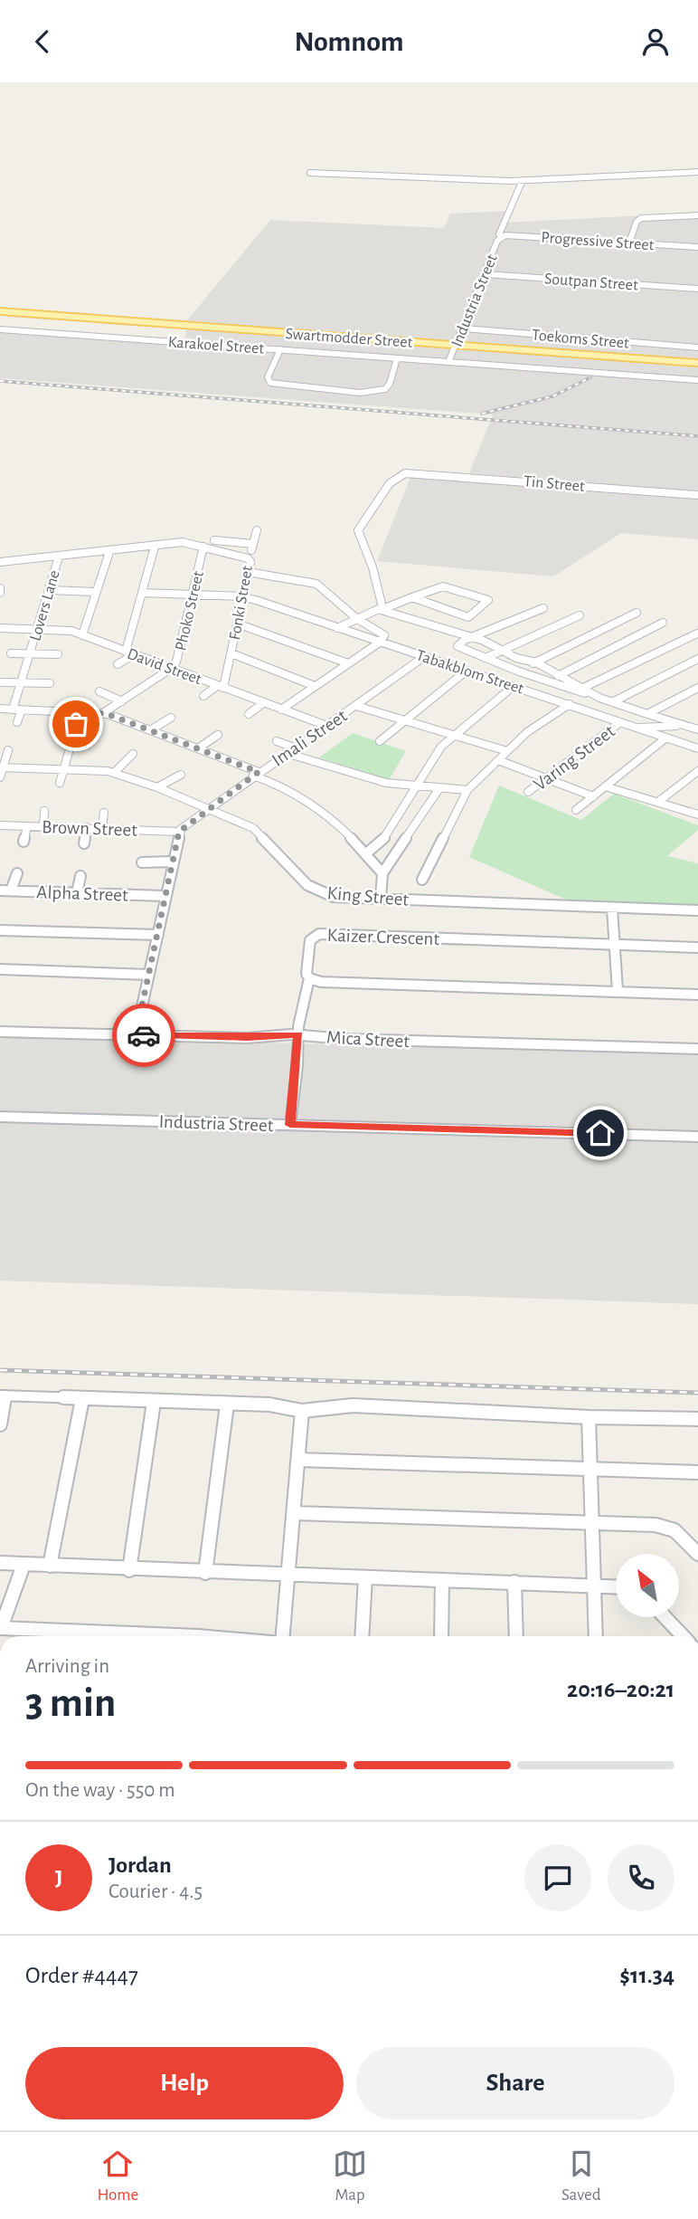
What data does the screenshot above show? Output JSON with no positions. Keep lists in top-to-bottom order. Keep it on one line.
{"streets":{"main road":["Swartmodder Street"],"street":["Progressive Street","Soutpan Street","Industria Street","Toekoms Street","Karakoel Street","Tin Street","Fonki Street","Lovers Lane","Phoko Street","David Street","Tabakblom Street","Imali Street","Varing Street","Brown Street","Alpha Street","King Street","Kaizer Crescent","Mica Street"]},"crossings":[["Progressive Street","Industria Street"],["Soutpan Street","Industria Street"],["Industria Street","Swartmodder Street"],["Industria Street","Toekoms Street"],["Industria Street","Karakoel Street"],["Fonki Street","Lovers Lane"],["Fonki Street","Phoko Street"],["Fonki Street","David Street"],["Fonki Street","Tabakblom Street"],["Lovers Lane","David Street"],["Phoko Street","David Street"],["Phoko Street","Tabakblom Street"],["David Street","Imali Street"],["Tabakblom Street","Imali Street"],["Tabakblom Street","Varing Street"],["Imali Street","Brown Street"],["Imali Street","King Street"]],"north":"top left","page":{"header":"Nomnom","heading":["3 min","Arriving in","20:16–20:21"],"panel":["Jordan","Courier · 4.5","Order #4447","$11.34"],"bar":"On the way · 550 m","round":"J","buttons":["Help","Share"],"tabs":["Home","Map","Saved"]}}
